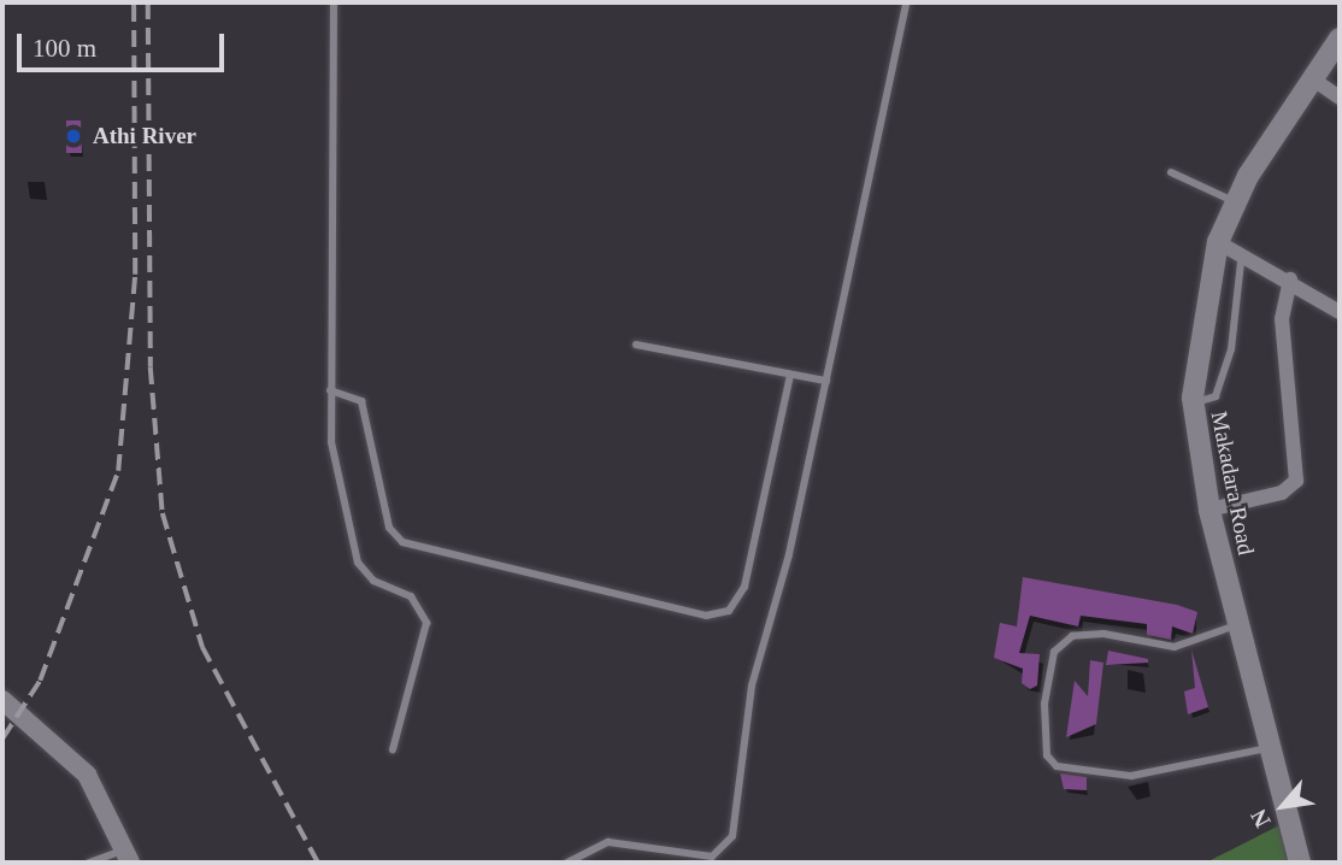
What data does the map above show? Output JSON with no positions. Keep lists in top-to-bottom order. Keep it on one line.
{"streets":{"main road":["Makadara Road"]},"places":["Athi River"],"scale_bar":"100 m","north":"bottom left"}
